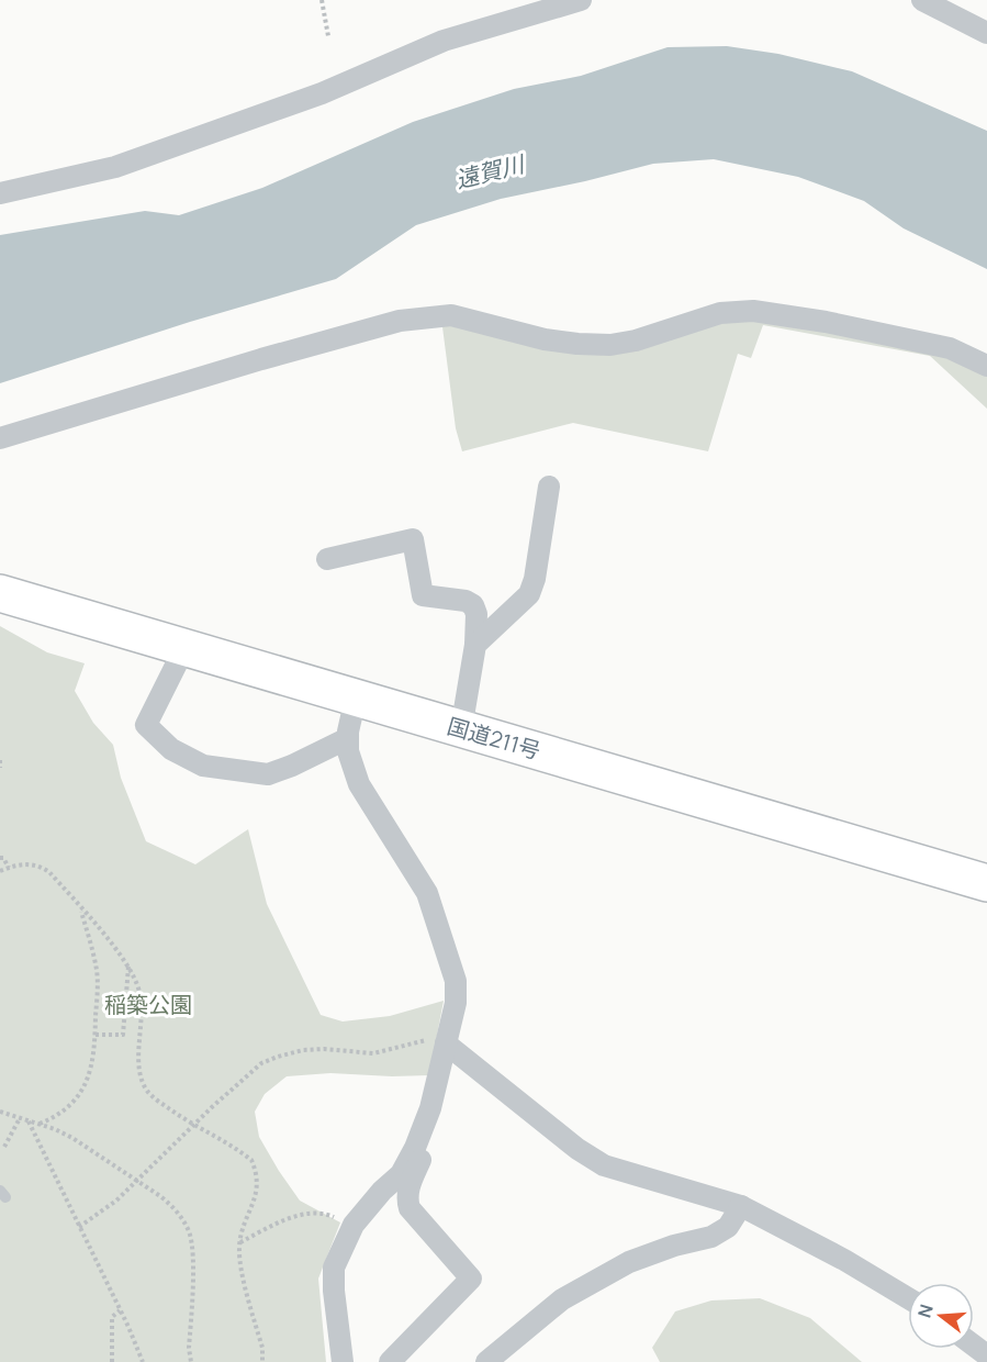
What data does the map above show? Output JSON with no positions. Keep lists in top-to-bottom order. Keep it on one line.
{"streets":{"highway":["国道211号"]},"water":["遠賀川"],"parks":["稲築公園"],"north":"left"}
